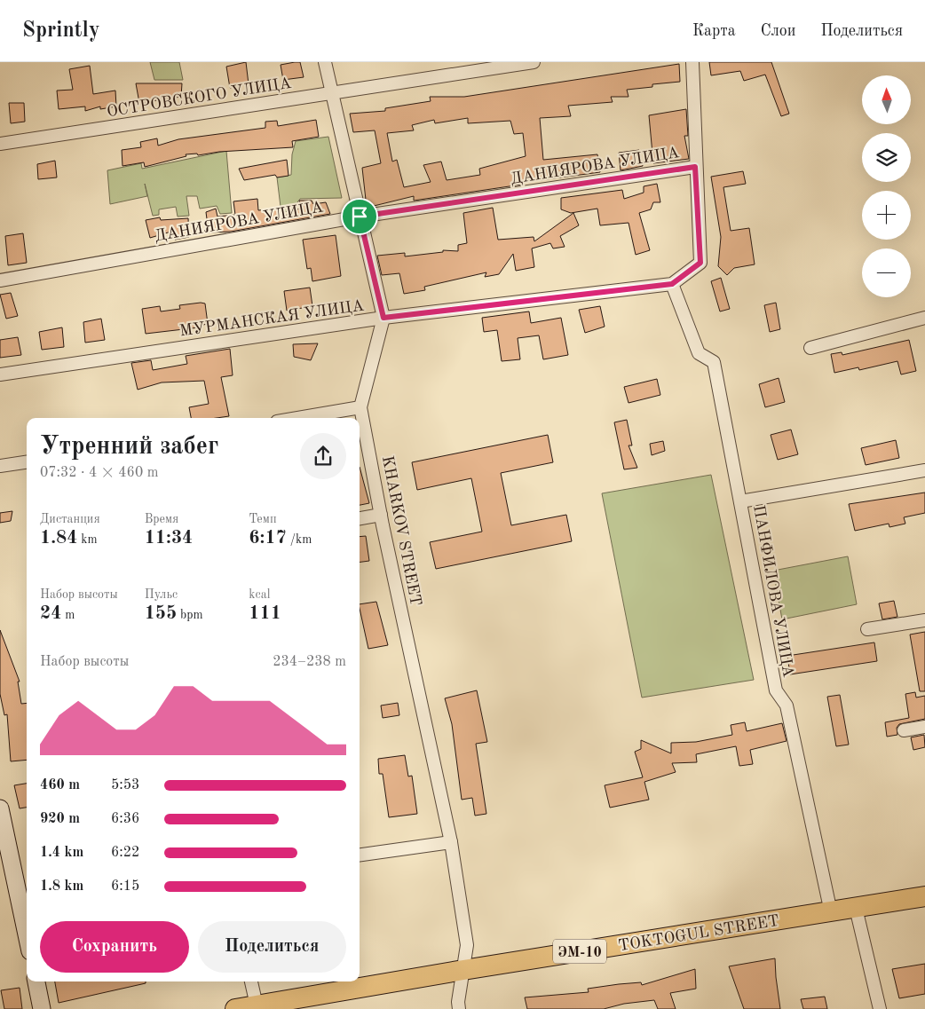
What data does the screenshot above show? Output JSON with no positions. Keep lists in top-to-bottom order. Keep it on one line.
{"streets":{"highway":["TOKTOGUL STREET","ЭМ-10"],"street":["ОСТРОВСКОГО УЛИЦА","ДАНИЯРОВА УЛИЦА","МУРМАНСКАЯ УЛИЦА","KHARKOV STREET","ПАНФИЛОВА УЛИЦА"]},"crossings":[["ОСТРОВСКОГО УЛИЦА","KHARKOV STREET"],["ДАНИЯРОВА УЛИЦА","KHARKOV STREET"],["МУРМАНСКАЯ УЛИЦА","KHARKOV STREET"],["МУРМАНСКАЯ УЛИЦА","ПАНФИЛОВА УЛИЦА"],["KHARKOV STREET","TOKTOGUL STREET"],["ПАНФИЛОВА УЛИЦА","TOKTOGUL STREET"]],"north":"top","page":{"header":"Sprintly","nav":["Карта","Слои","Поделиться"],"map_buttons":["+","−"],"heading":["Утренний забег","07:32 · 4 × 460 m"],"stats":[["Дистанция","1.84 km"],["Время","11:34"],["Темп","6:17 /km"],["Набор высоты","24 m"],["Пульс","155 bpm"],["kcal","111"]],"chart":["Набор высоты","234–238 m"],"list":[{"name":"460 m","note":"5:53"},{"name":"920 m","note":"6:36"},{"name":"1.4 km","note":"6:22"},{"name":"1.8 km","note":"6:15"}],"buttons":["Сохранить","Поделиться"]}}
